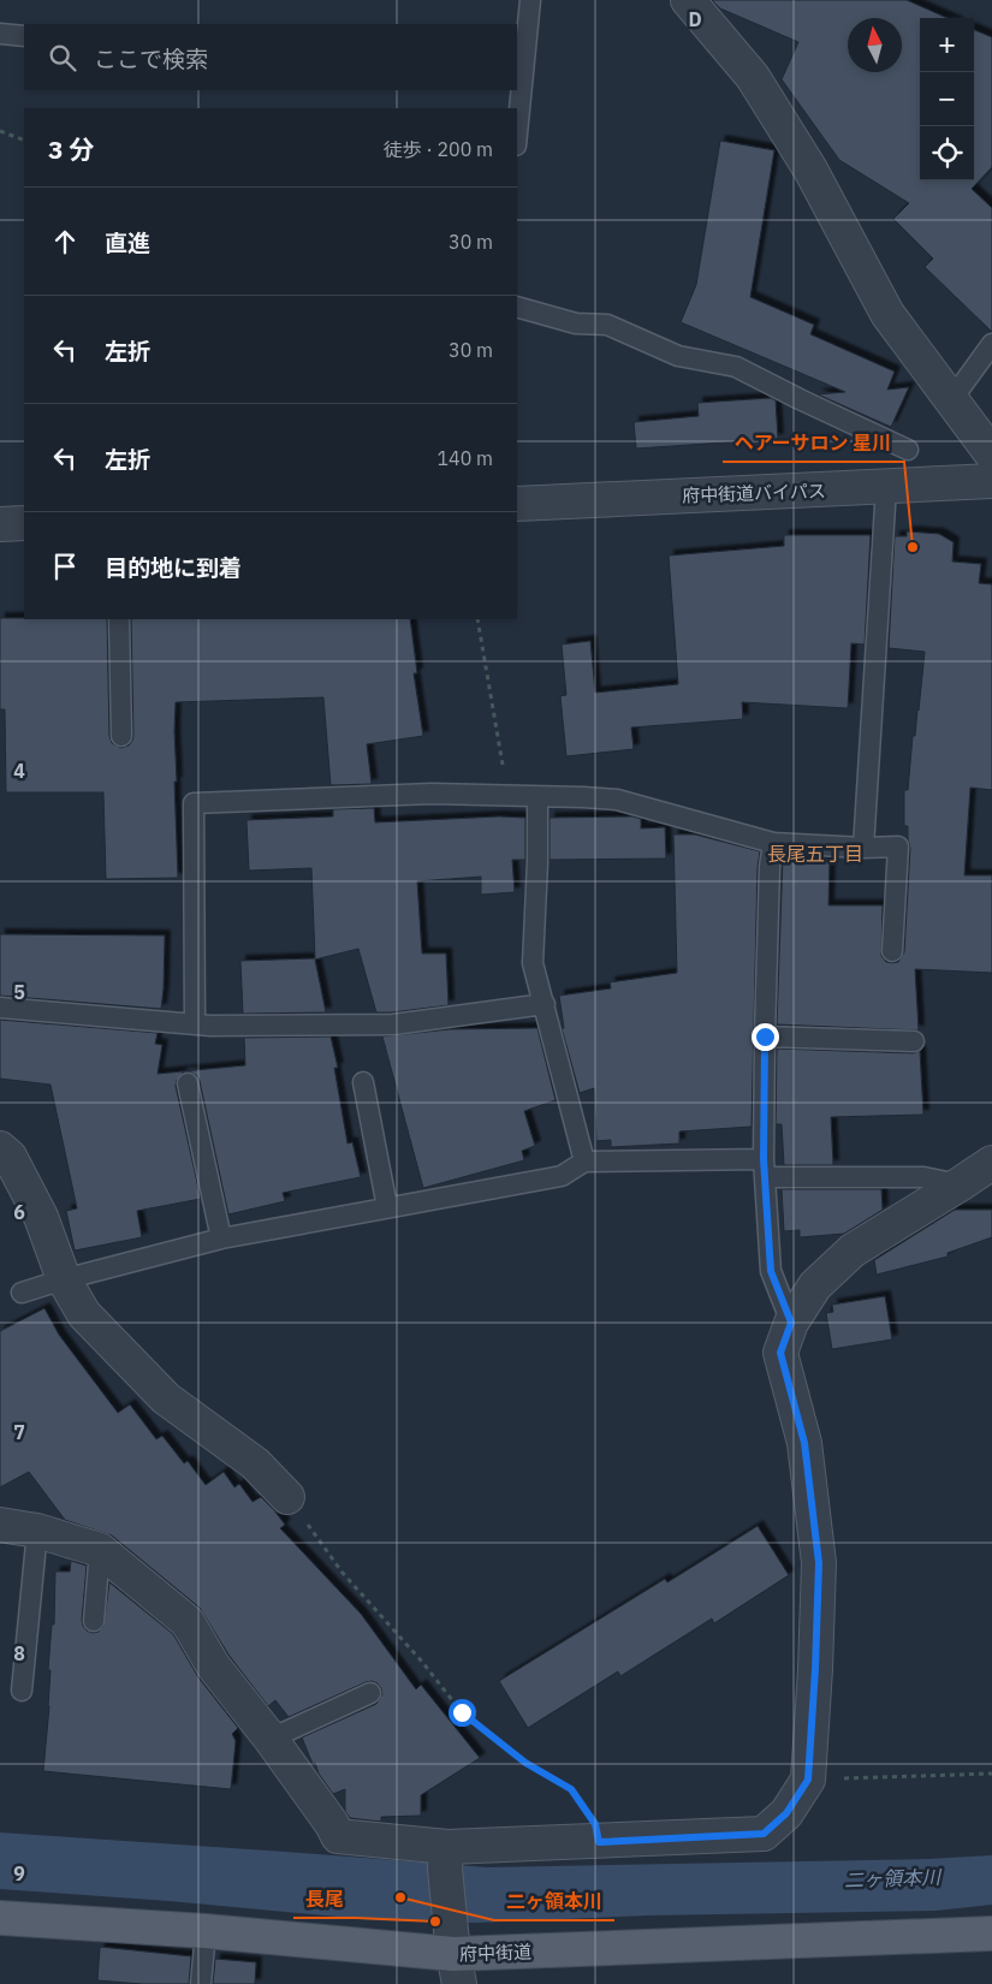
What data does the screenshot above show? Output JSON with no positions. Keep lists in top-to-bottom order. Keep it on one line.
{"streets":{"main road":["府中街道"],"street":["府中街道バイパス"]},"districts":["長尾五丁目"],"water":["二ヶ領本川"],"places":["ヘアーサロン 星川","二ヶ領本川","長尾"],"north":"top","page":{"map_buttons":["+","−"],"search":"ここで検索","heading":["3 分","徒歩 · 200 m"],"list":[["直進","30 m"],["左折","30 m"],["左折","140 m"],"目的地に到着"]},"grid":{"columns":["D"],"rows":["4","5","6","7","8","9"]}}
